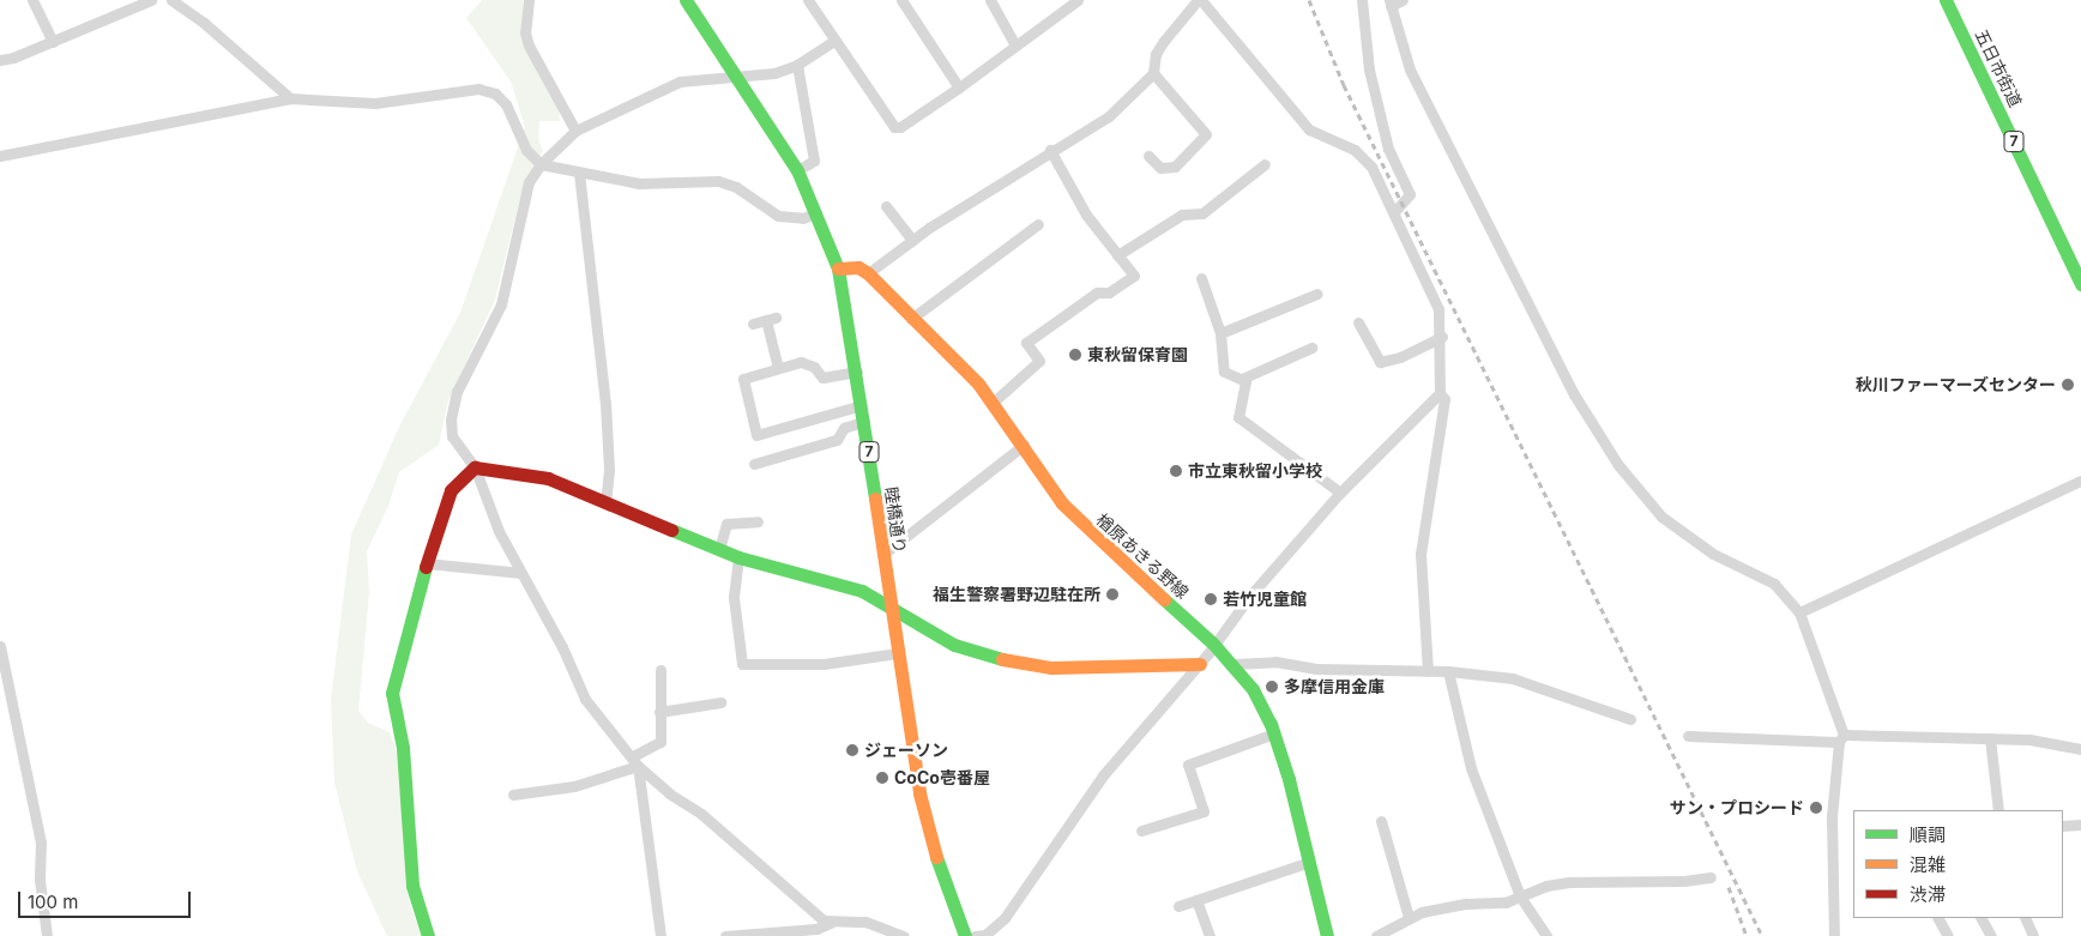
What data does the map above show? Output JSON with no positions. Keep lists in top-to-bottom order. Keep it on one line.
{"streets":{"main road":["五日市街道","7","睦橋通り","楢原あきる野線"]},"places":["東秋留保育園","秋川ファーマーズセンター","市立東秋留小学校","福生警察署野辺駐在所","若竹児童館","多摩信用金庫","ジェーソン","CoCo壱番屋","サン・プロシード"],"legend":["順調","混雑","渋滞"],"scale_bar":"100 m"}
